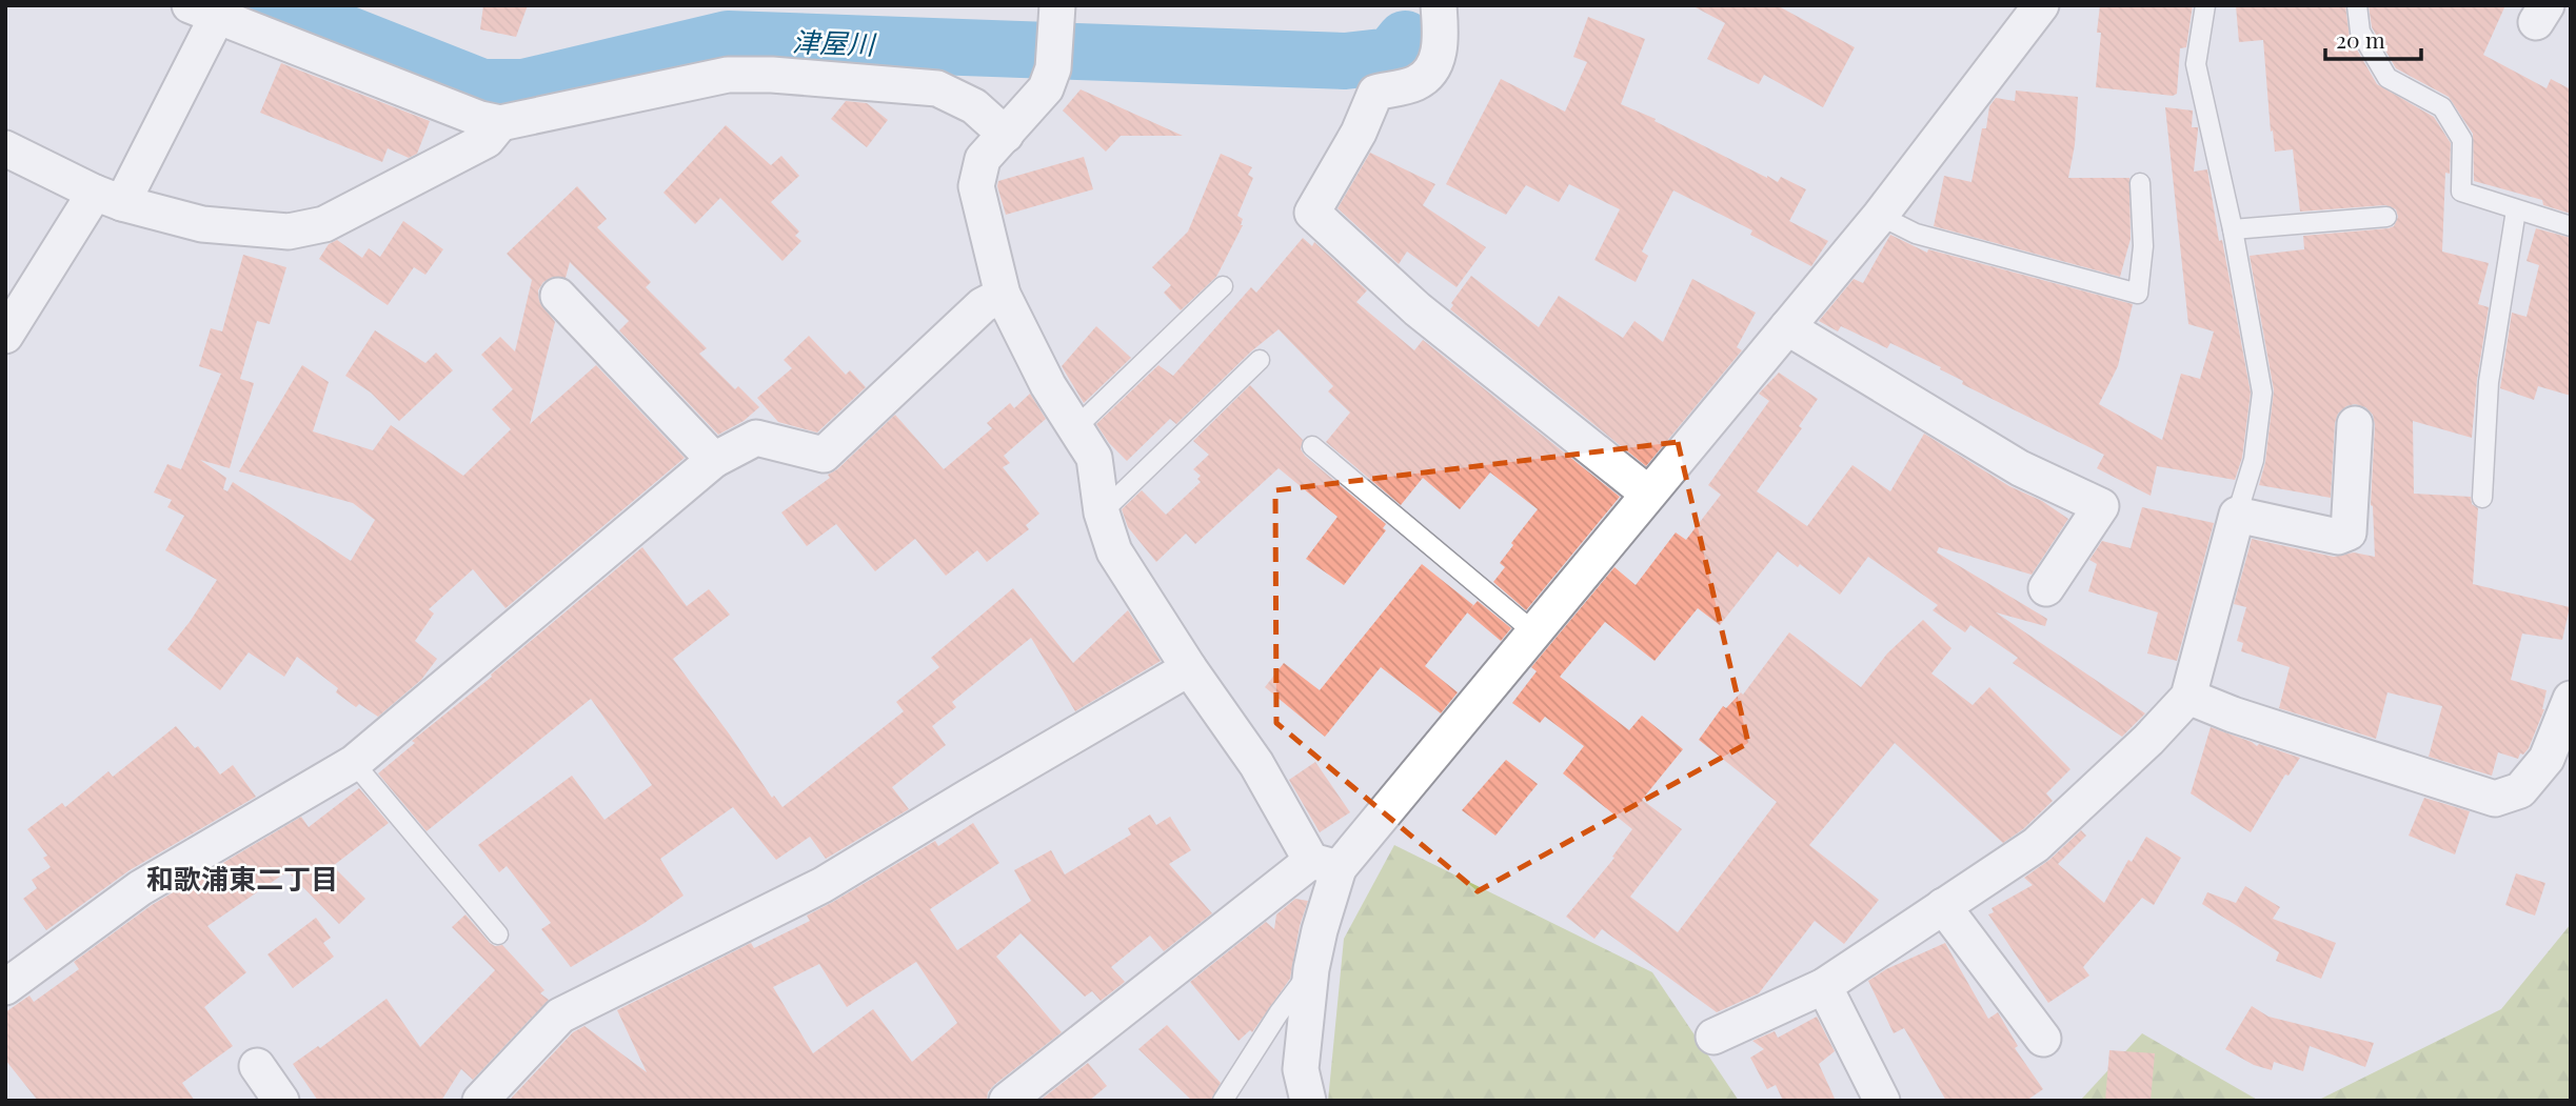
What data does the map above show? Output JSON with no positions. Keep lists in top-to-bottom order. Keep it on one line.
{"districts":["和歌浦東二丁目"],"water":["津屋川"],"scale_bar":"20 m"}
